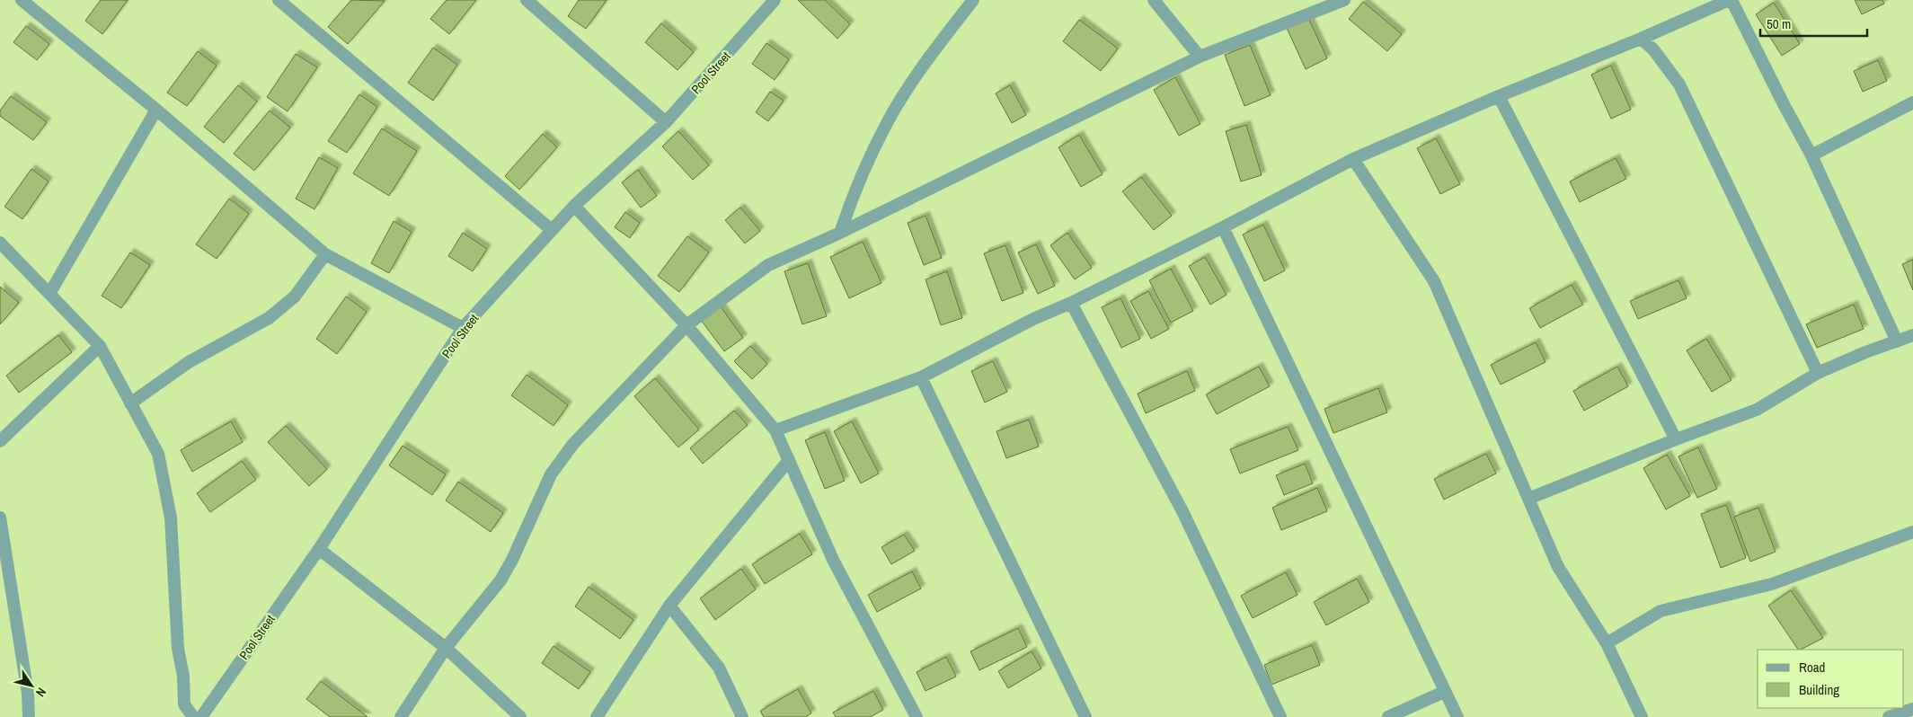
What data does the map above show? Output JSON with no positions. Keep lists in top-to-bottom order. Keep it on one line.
{"streets":{"street":["Pool Street"]},"legend":["Road","Building"],"scale_bar":"50 m","north":"bottom right"}
